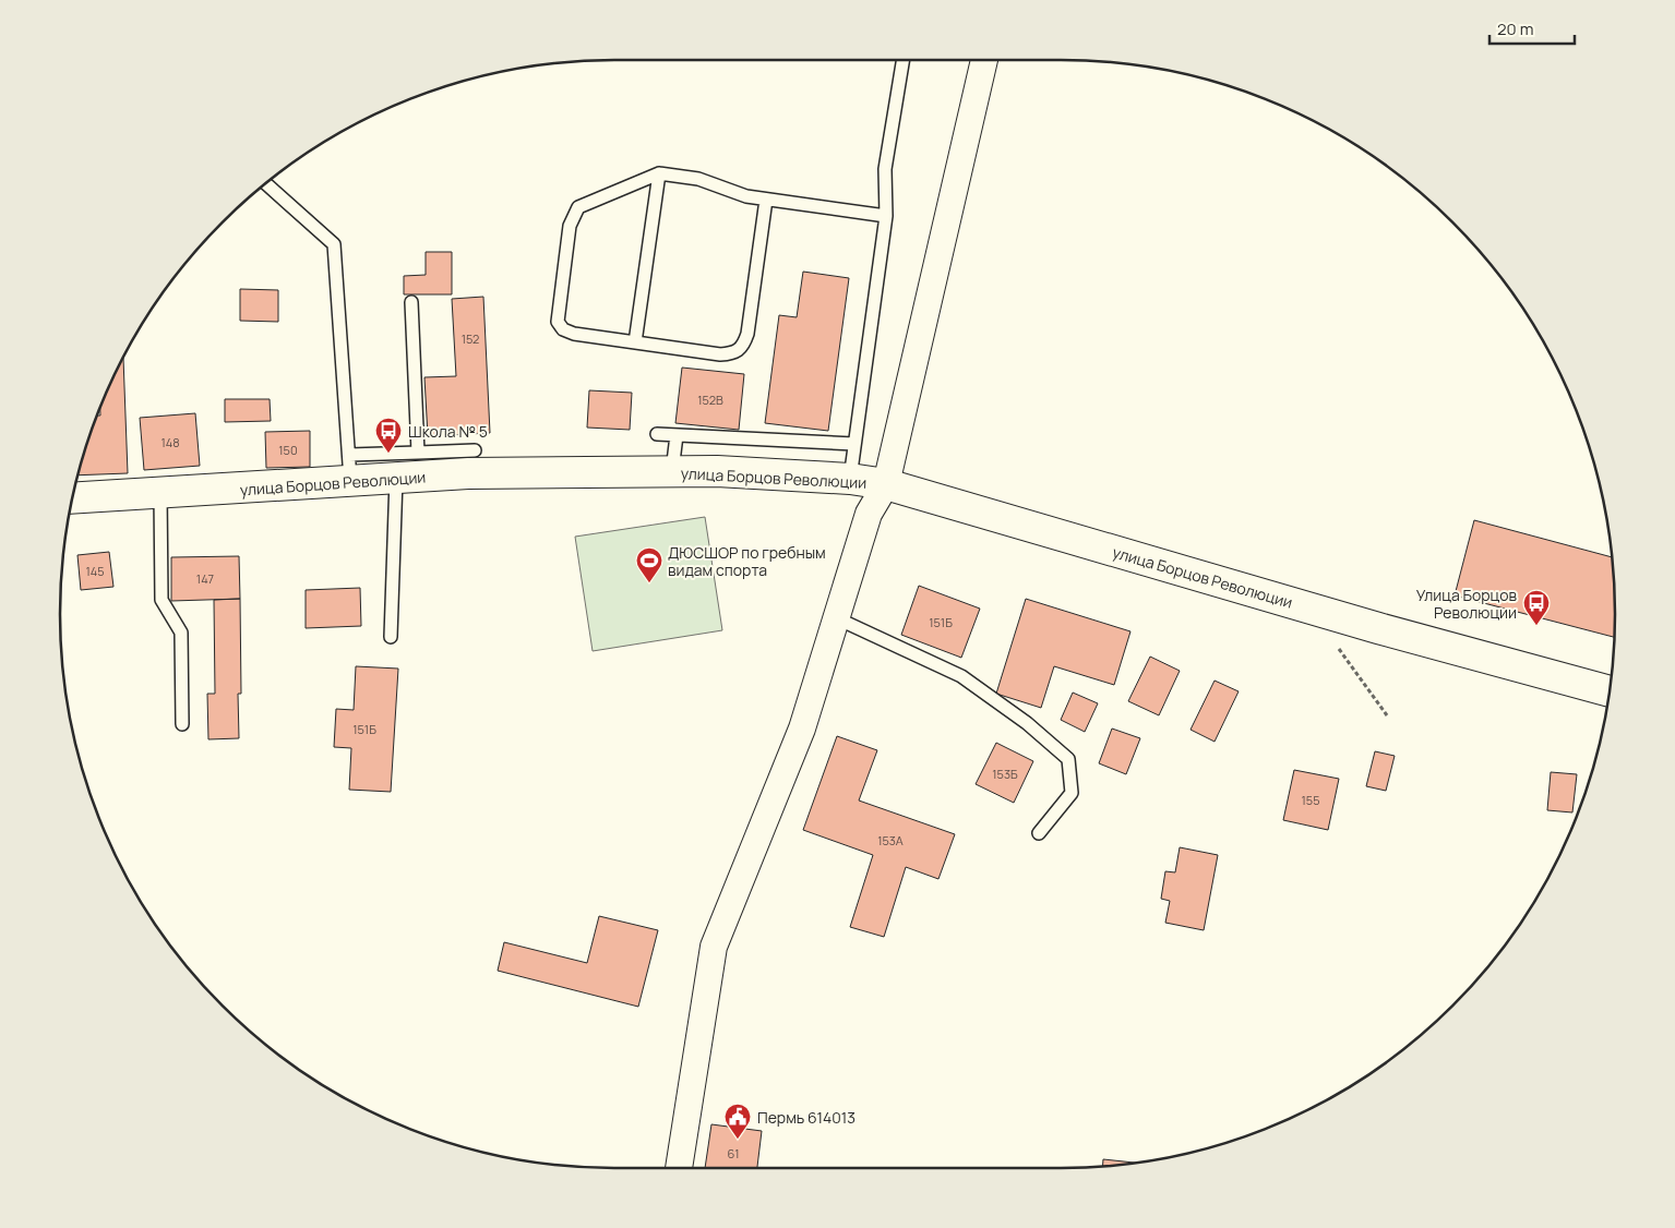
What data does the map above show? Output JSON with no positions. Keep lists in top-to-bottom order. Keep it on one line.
{"streets":{"street":["улица Борцов Революции"]},"places":{"bus stop":["Школа № 5","Улица Борцов Революции"],"sports":["ДЮСШОР по гребным видам спорта"],"public building":["Пермь 614013"]},"house_numbers":["152","152В","148","150","145","147","151Б","151Б","153Б","155","153А","61"],"scale_bar":"20 m"}
